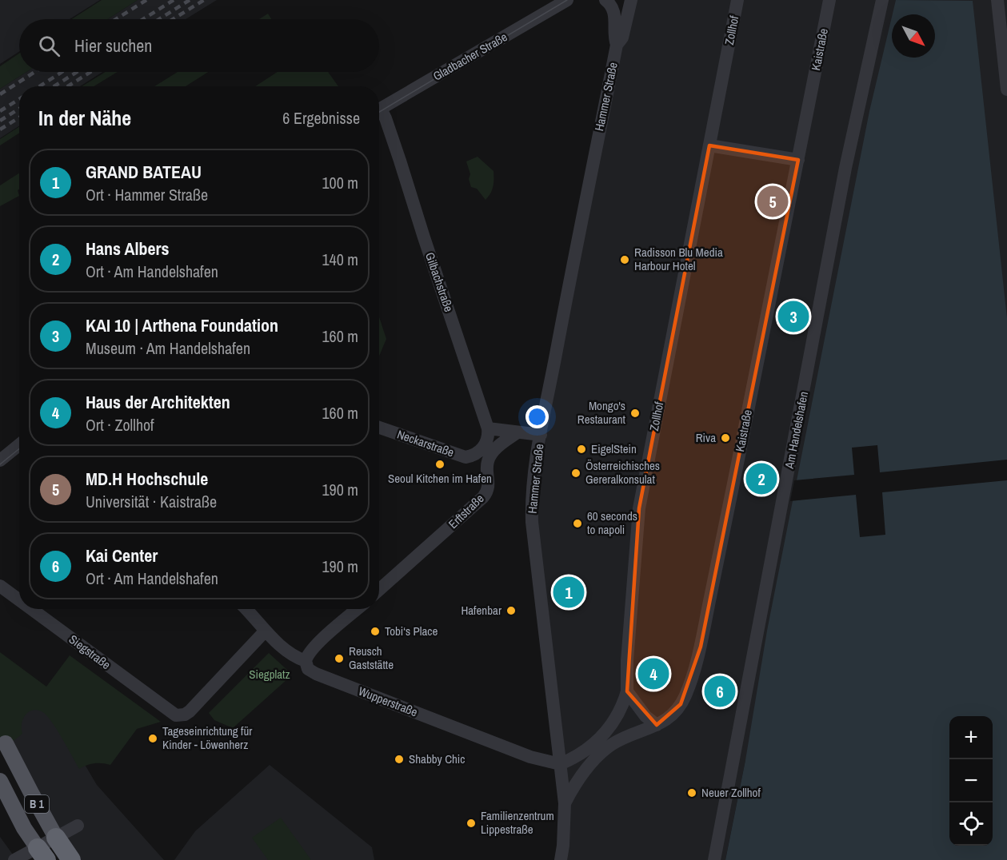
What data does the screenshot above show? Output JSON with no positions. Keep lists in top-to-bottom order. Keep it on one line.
{"streets":{"highway":["B 1"],"street":["Zollhof","Kaistraße","Gladbacher Straße","Hammer Straße","Gilbachstraße","Am Handelshafen","Neckarstraße","Erftstraße","Siegstraße","Wupperstraße"]},"crossings":[["Zollhof","Hammer Straße"],["Zollhof","Wupperstraße"],["Kaistraße","Hammer Straße"],["Hammer Straße","Wupperstraße"],["Gilbachstraße","Neckarstraße"],["Siegstraße","Wupperstraße"]],"parks":["Siegplatz"],"places":["Radisson Blu Media Harbour Hotel","Mongo's Restaurant","Riva","EigelStein","Seoul Kitchen im Hafen","Österreichisches Gereralkonsulat","60 seconds to napoli","Hafenbar","Tobi‘s Place","Reusch Gaststätte","Tageseinrichtung für Kinder - Löwenherz","Shabby Chic","Neuer Zollhof","Familienzentrum Lippestraße"],"north":"bottom right","page":{"search":"Hier suchen","heading":["In der Nähe","6 Ergebnisse"],"list":[{"mark":"1","name":"GRAND BATEAU","note":"Ort · Hammer Straße","value":"100 m"},{"mark":"2","name":"Hans Albers","note":"Ort · Am Handelshafen","value":"140 m"},{"mark":"3","name":"KAI 10 | Arthena Foundation","note":"Museum · Am Handelshafen","value":"160 m"},{"mark":"4","name":"Haus der Architekten","note":"Ort · Zollhof","value":"160 m"},{"mark":"5","name":"MD.H Hochschule","note":"Universität · Kaistraße","value":"190 m"},{"mark":"6","name":"Kai Center","note":"Ort · Am Handelshafen","value":"190 m"}],"pins":["5","3","2","1","4","6"],"map_buttons":["+","−"]}}
